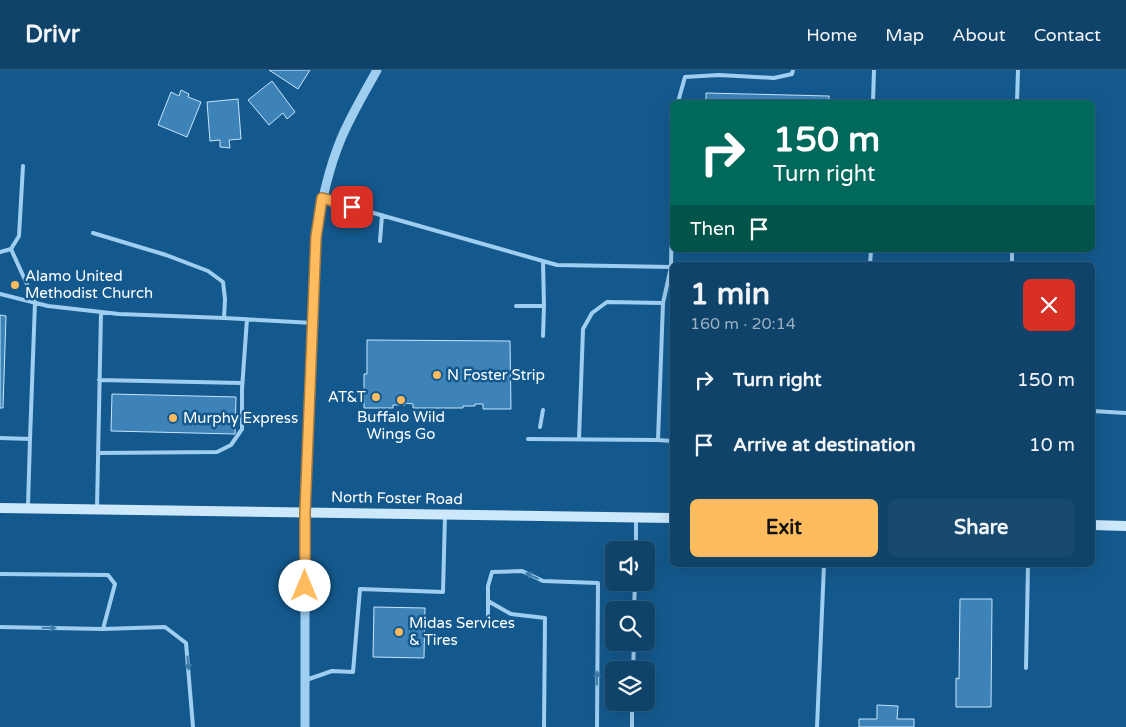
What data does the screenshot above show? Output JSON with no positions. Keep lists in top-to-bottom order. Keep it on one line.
{"streets":{"main road":["North Foster Road"]},"places":["Alamo United Methodist Church","N Foster Strip","AT&T","Buffalo Wild Wings Go","Murphy Express","Midas Services & Tires"],"page":{"header":"Drivr","nav":["Home","Map","About","Contact"],"turn":["150 m","Turn right"],"then":"Then","heading":["1 min","160 m · 20:14"],"list":[{"name":"Turn right","value":"150 m"},{"name":"Arrive at destination","value":"10 m"}],"buttons":["Exit","Share"]}}
